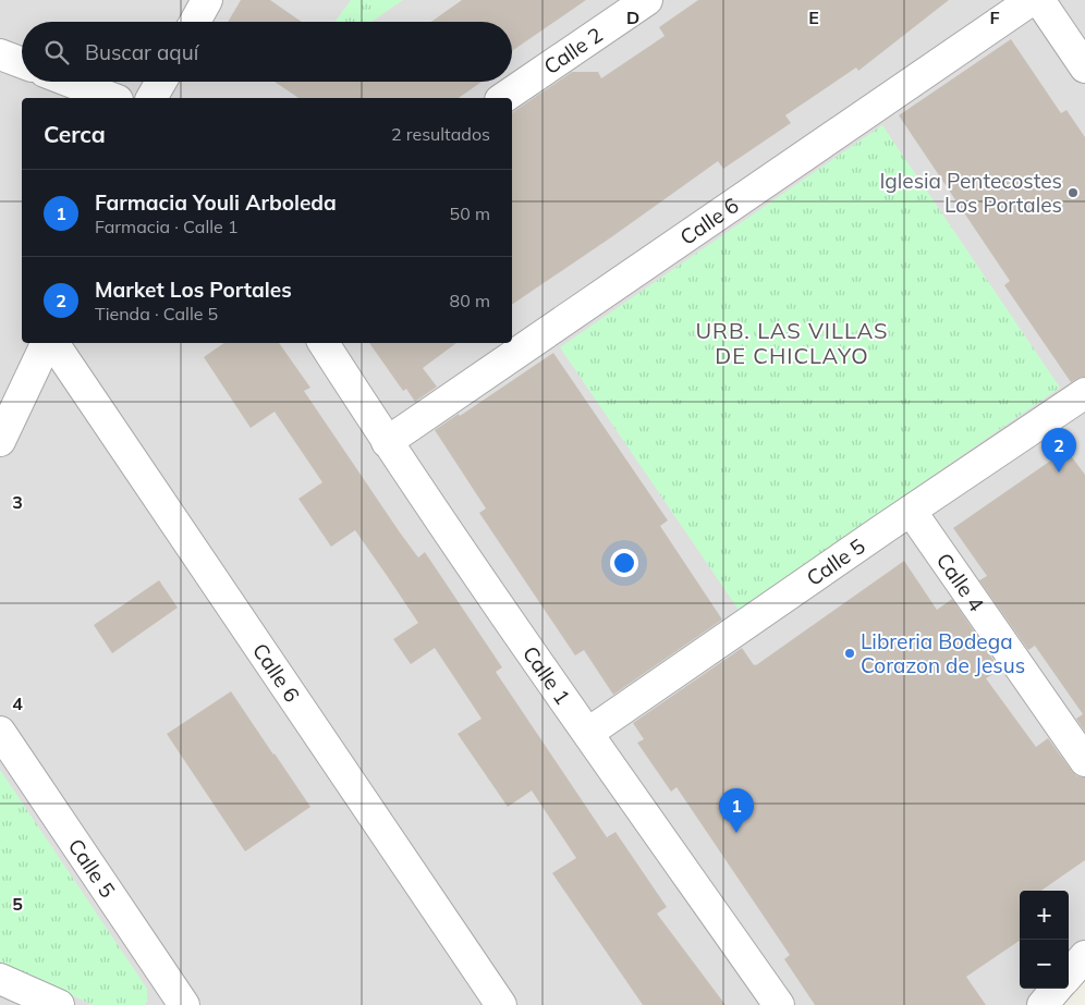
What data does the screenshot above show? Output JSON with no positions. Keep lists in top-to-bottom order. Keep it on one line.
{"streets":{"street":["Calle 2","Calle 6","Calle 5","Calle 4","Calle 1"]},"crossings":[["Calle 6","Calle 1"],["Calle 5","Calle 4"],["Calle 5","Calle 1"]],"districts":["URB. LAS VILLAS DE CHICLAYO"],"places":["Iglesia Pentecostes Los Portales","Libreria Bodega Corazon de Jesus"],"page":{"search":"Buscar aquí","heading":["Cerca","2 resultados"],"list":[{"mark":"1","name":"Farmacia Youli Arboleda","note":"Farmacia · Calle 1","value":"50 m"},{"mark":"2","name":"Market Los Portales","note":"Tienda · Calle 5","value":"80 m"}],"pins":["2","1"],"map_buttons":["+","−"]},"grid":{"columns":["D","E","F"],"rows":["3","4","5"]}}
